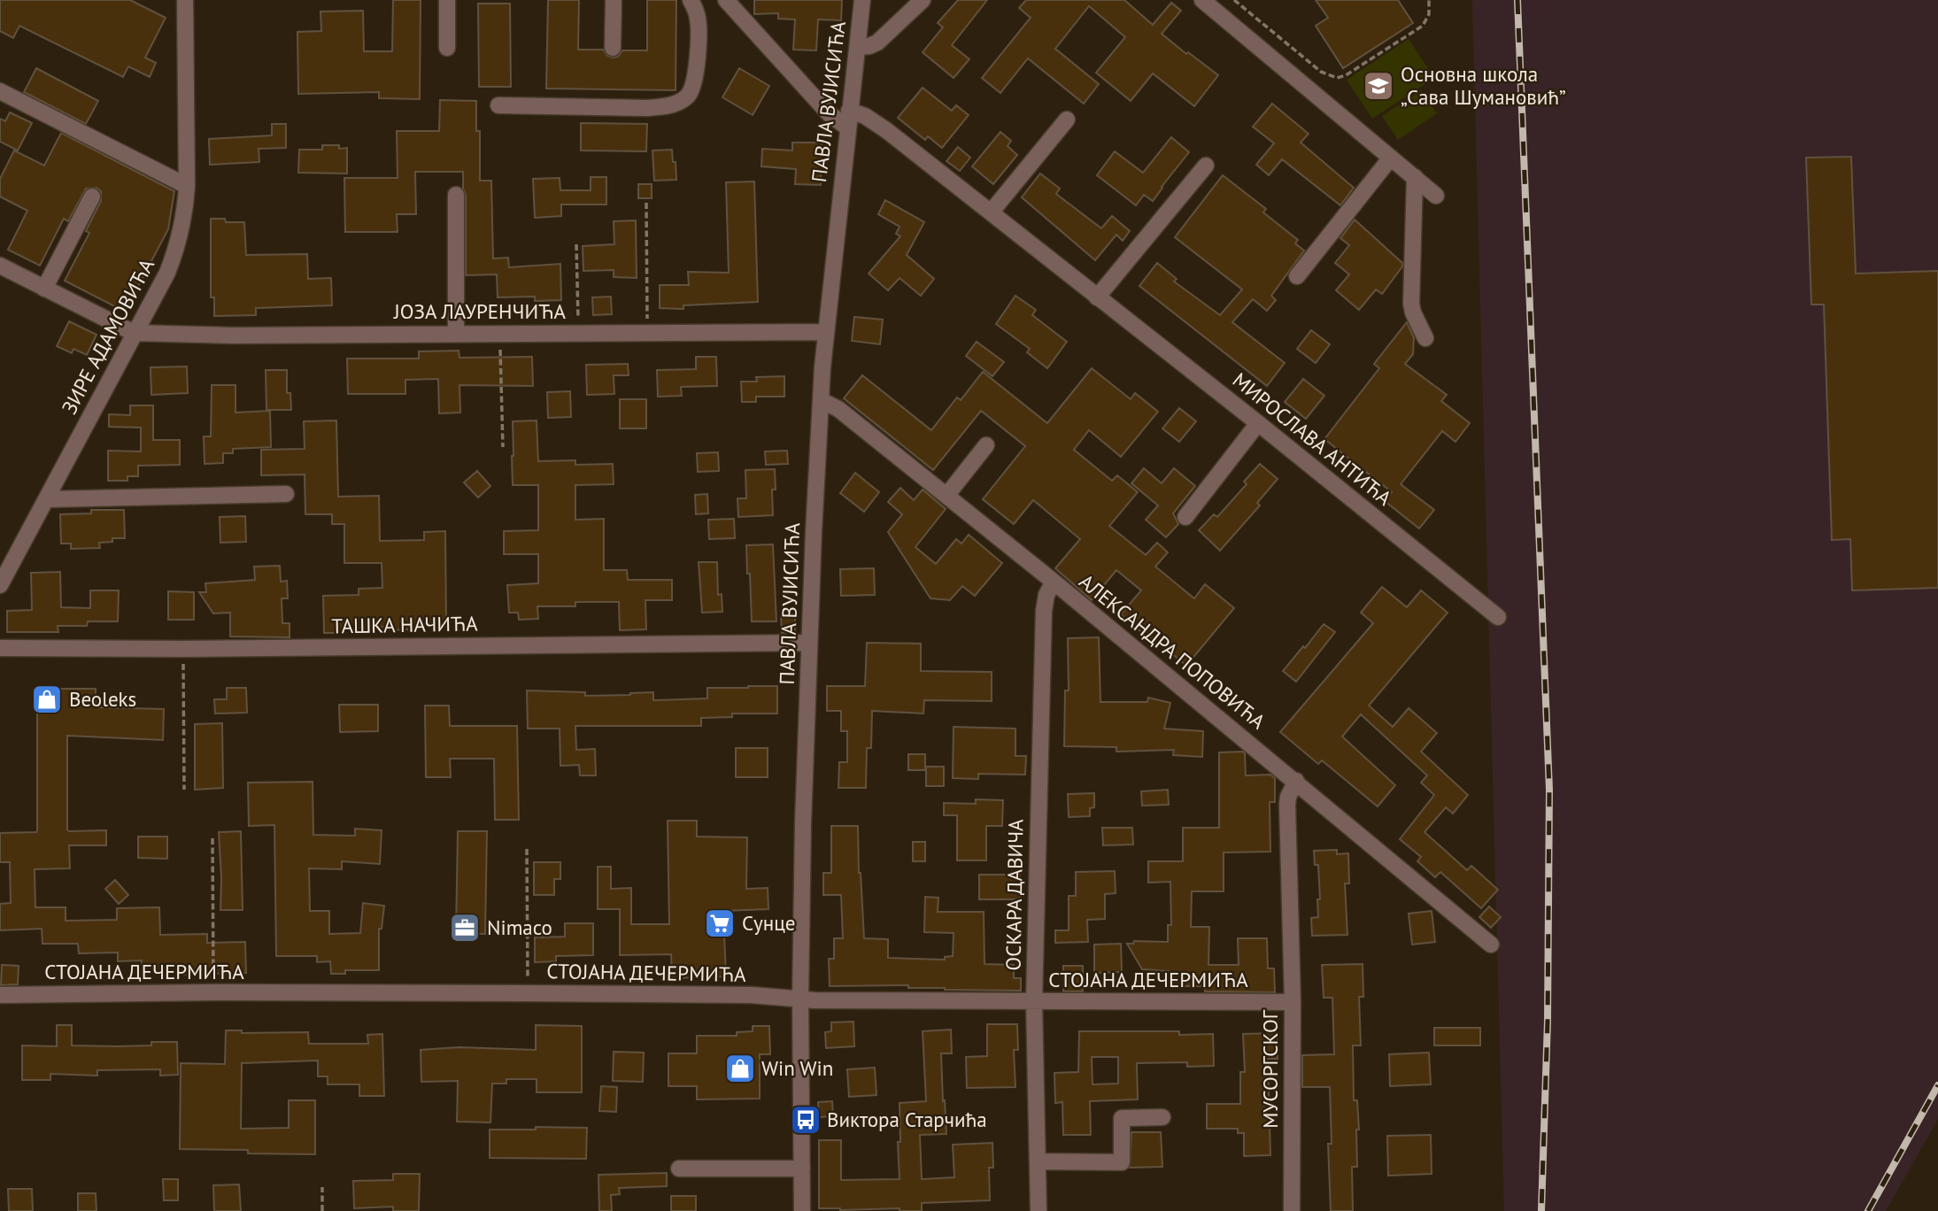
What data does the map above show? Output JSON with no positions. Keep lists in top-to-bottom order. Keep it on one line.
{"streets":{"street":["ПАВЛА ВУЈИСИЋА","ЈОЗА ЛАУРЕНЧИЋА","ЗИРЕ АДАМОВИЋА","МИРОСЛАВА АНТИЋА","ТАШКА НАЧИЋА","АЛЕКСАНДРА ПОПОВИЋА","ОСКАРА ДАВИЧА","СТОЈАНА ДЕЧЕРМИЋА","МУСОРГСКОГ"]},"crossings":[["ПАВЛА ВУЈИСИЋА","ЈОЗА ЛАУРЕНЧИЋА"],["ПАВЛА ВУЈИСИЋА","МИРОСЛАВА АНТИЋА"],["ПАВЛА ВУЈИСИЋА","ТАШКА НАЧИЋА"],["ПАВЛА ВУЈИСИЋА","АЛЕКСАНДРА ПОПОВИЋА"],["ПАВЛА ВУЈИСИЋА","СТОЈАНА ДЕЧЕРМИЋА"],["ЈОЗА ЛАУРЕНЧИЋА","ЗИРЕ АДАМОВИЋА"],["АЛЕКСАНДРА ПОПОВИЋА","ОСКАРА ДАВИЧА"],["АЛЕКСАНДРА ПОПОВИЋА","МУСОРГСКОГ"],["ОСКАРА ДАВИЧА","СТОЈАНА ДЕЧЕРМИЋА"],["СТОЈАНА ДЕЧЕРМИЋА","МУСОРГСКОГ"]],"places":{"school or university":["Основна школа „Сава Шумановић”"],"shop":["Beoleks","Win Win"],"supermarket":["Сунце"],"office":["Nimaco"],"bus stop":["Виктора Старчића"]}}
